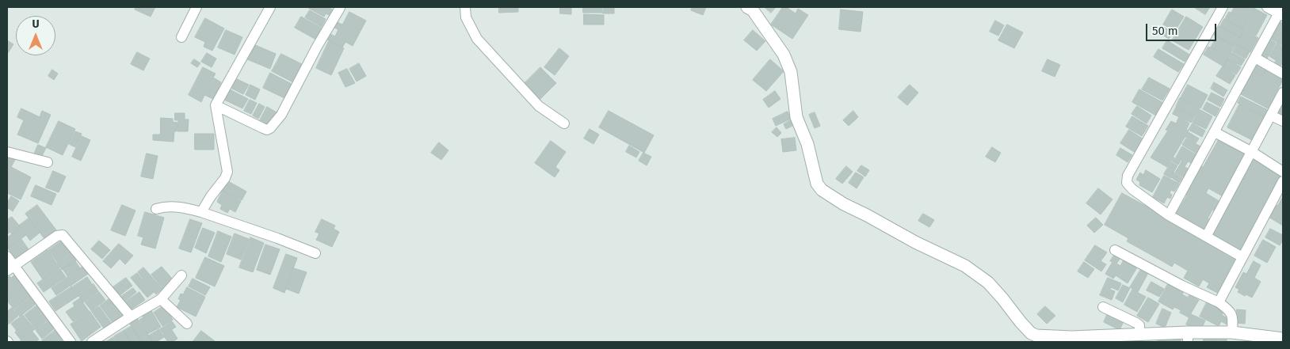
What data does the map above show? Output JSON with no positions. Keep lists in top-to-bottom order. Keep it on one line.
{"scale_bar":"50 m","north":"top"}
